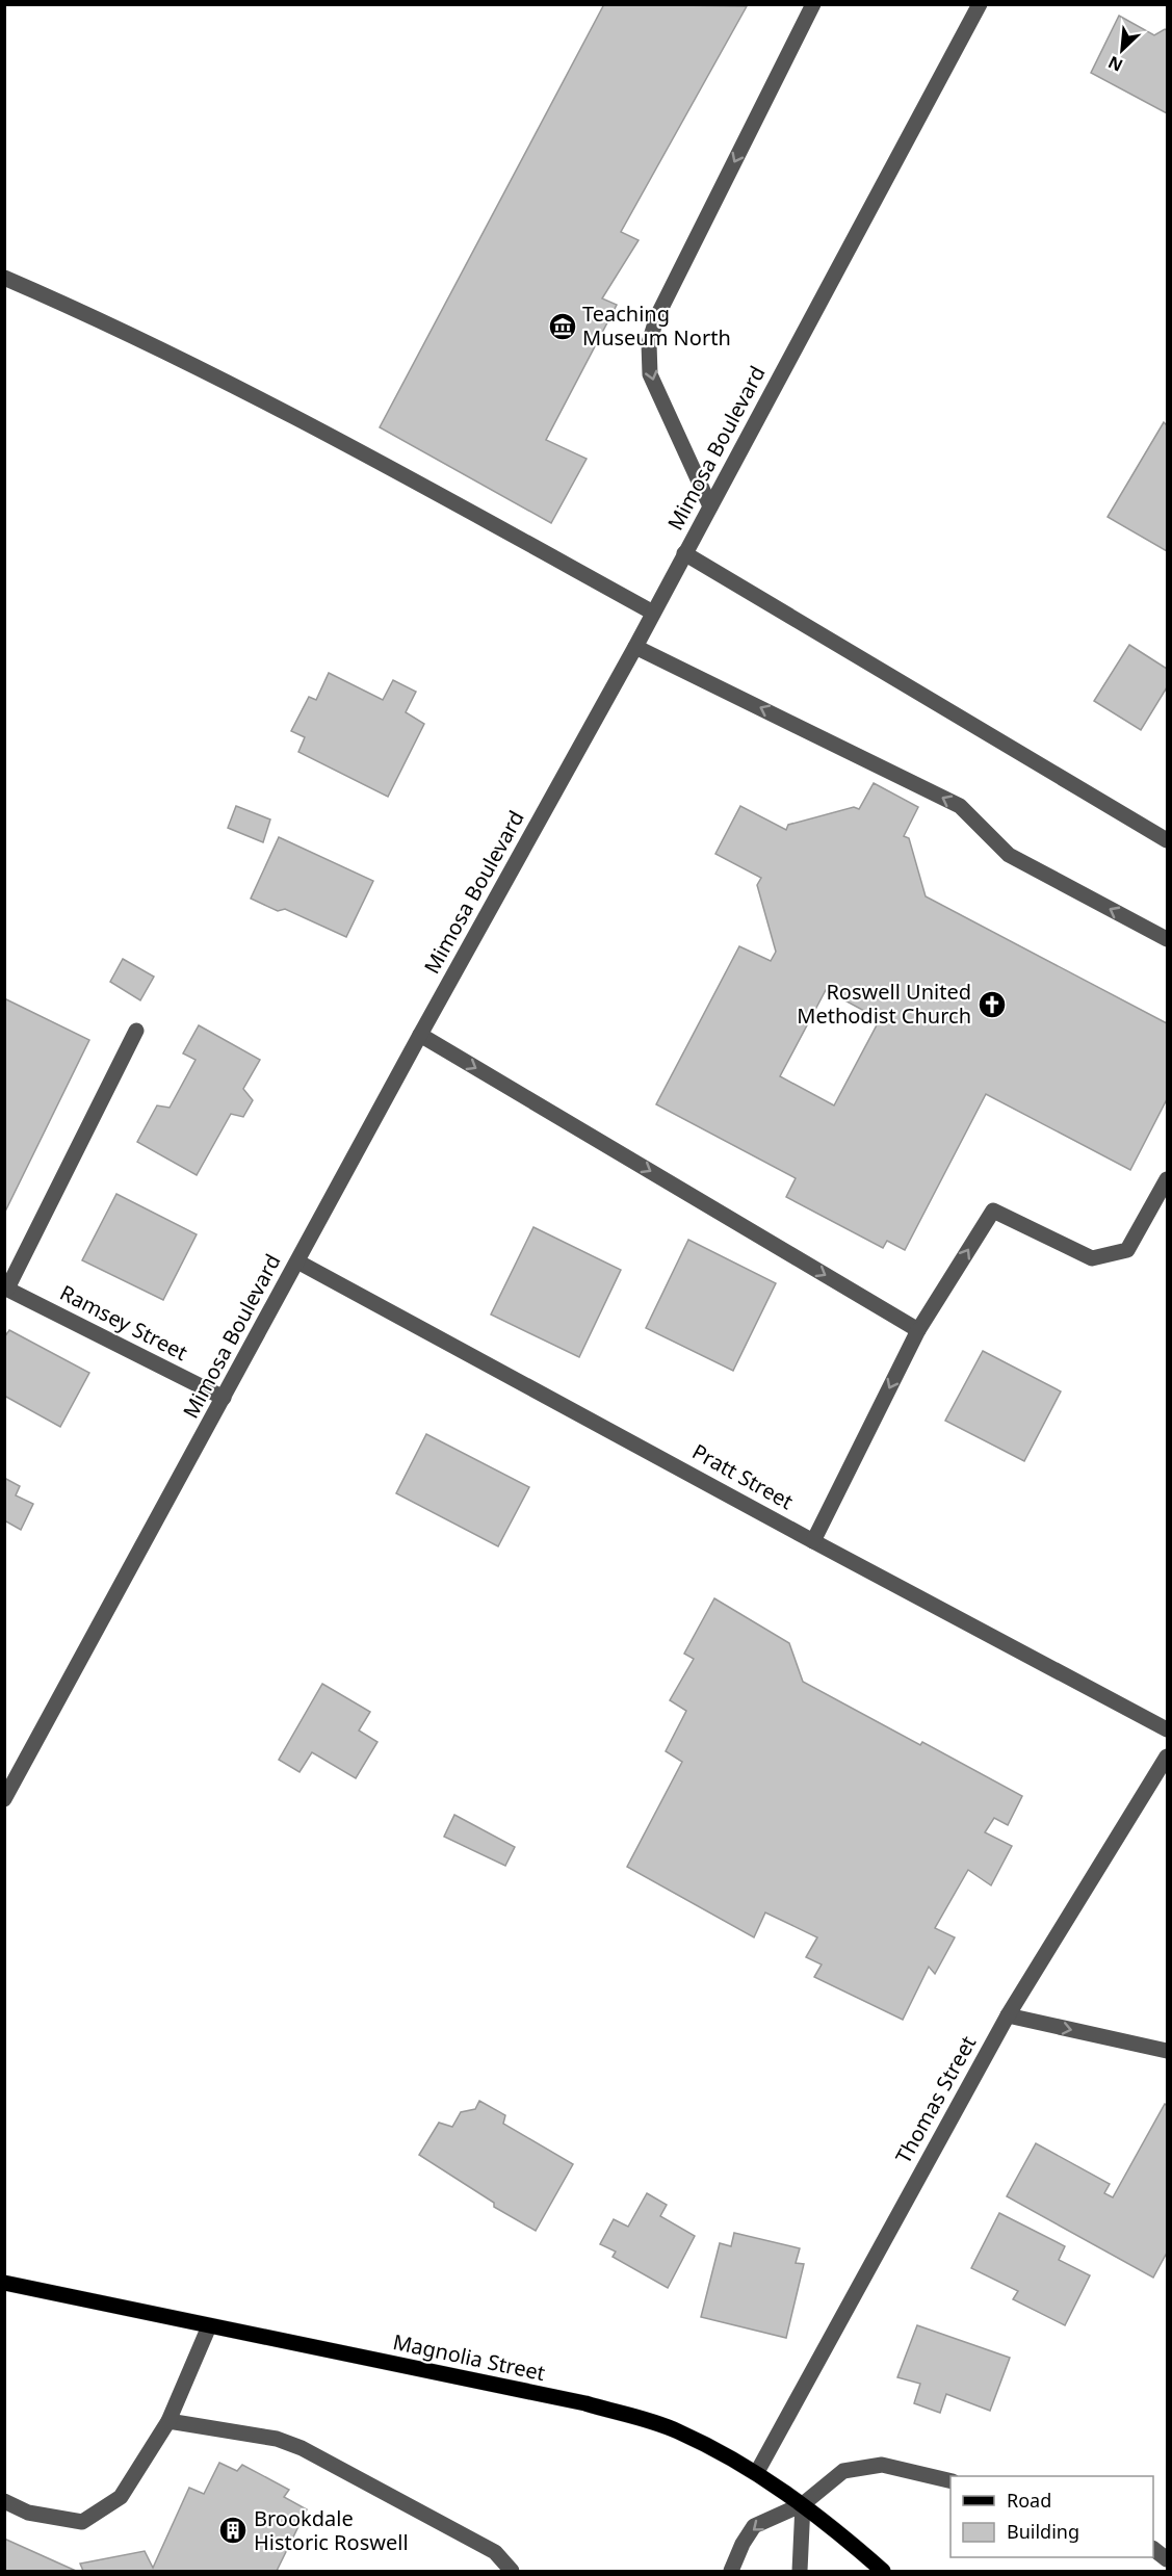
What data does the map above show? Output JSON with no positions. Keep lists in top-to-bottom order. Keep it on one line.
{"streets":{"main road":["Magnolia Street"],"street":["Mimosa Boulevard","Ramsey Street","Pratt Street","Thomas Street"]},"crossings":[["Mimosa Boulevard","Ramsey Street"],["Mimosa Boulevard","Pratt Street"],["Thomas Street","Magnolia Street"]],"places":{"museum":["Teaching Museum North"],"church":["Roswell United Methodist Church"],"building":["Brookdale Historic Roswell"]},"legend":["Road","Building"],"north":"bottom left"}
